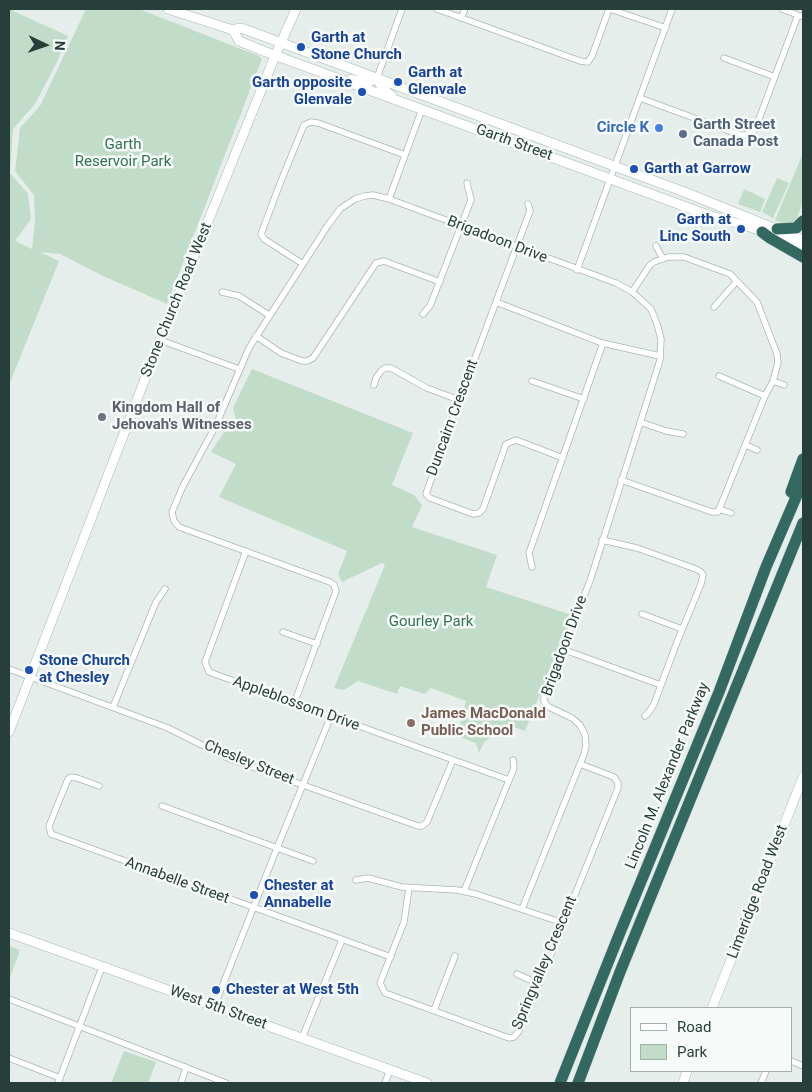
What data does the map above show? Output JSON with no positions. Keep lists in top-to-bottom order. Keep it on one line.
{"streets":{"highway":["Lincoln M. Alexander Parkway"],"main road":["Garth Street","Stone Church Road West","Limeridge Road West","West 5th Street"],"street":["Brigadoon Drive","Duncairn Crescent","Appleblossom Drive","Chesley Street","Annabelle Street","Springvalley Crescent"]},"crossings":[["Garth Street","Stone Church Road West"],["Brigadoon Drive","Duncairn Crescent"],["Brigadoon Drive","Appleblossom Drive"],["Brigadoon Drive","Springvalley Crescent"],["Stone Church Road West","Chesley Street"],["Appleblossom Drive","Chesley Street"],["Annabelle Street","Springvalley Crescent"]],"parks":["Garth Reservoir Park","Gourley Park"],"places":["Garth at Stone Church","Garth at Glenvale","Garth opposite Glenvale","Circle K","Garth Street Canada Post","Garth at Garrow","Garth at Linc South","Kingdom Hall of Jehovah's Witnesses","Stone Church at Chesley","James MacDonald Public School","Chester at Annabelle","Chester at West 5th"],"legend":["Road","Park"],"north":"right"}
